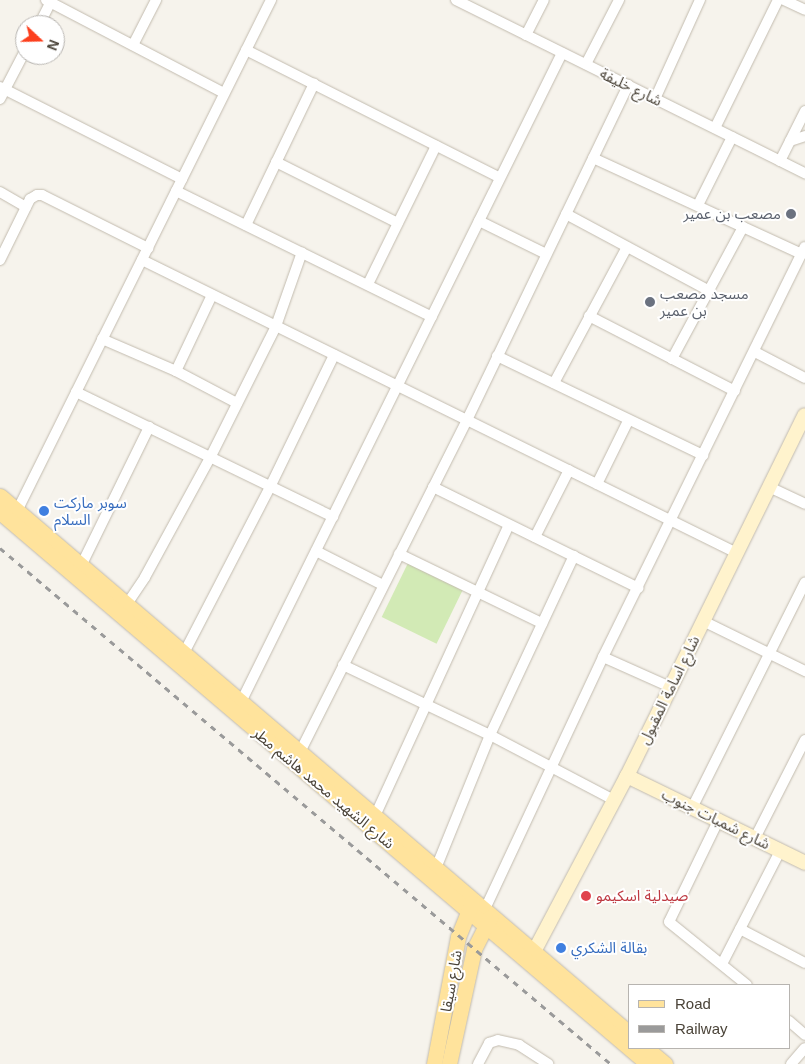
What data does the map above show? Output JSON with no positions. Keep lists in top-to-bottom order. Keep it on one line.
{"streets":{"main road":["شارع الشهيد محمد هاشم مطر","شارع سيقا"],"street":["شارع خليفة","شارع اسامة المقبول","شارع شمبات جنوب"]},"crossings":[["شارع اسامة المقبول","شارع الشهيد محمد هاشم مطر"],["شارع اسامة المقبول","شارع شمبات جنوب"],["شارع الشهيد محمد هاشم مطر","شارع سيقا"]],"places":["مصعب بن عمير","مسجد مصعب بن عمير","سوبر ماركت السلام","صيدلية اسكيمو","بقالة الشكري"],"legend":["Road","Railway"],"north":"right"}
